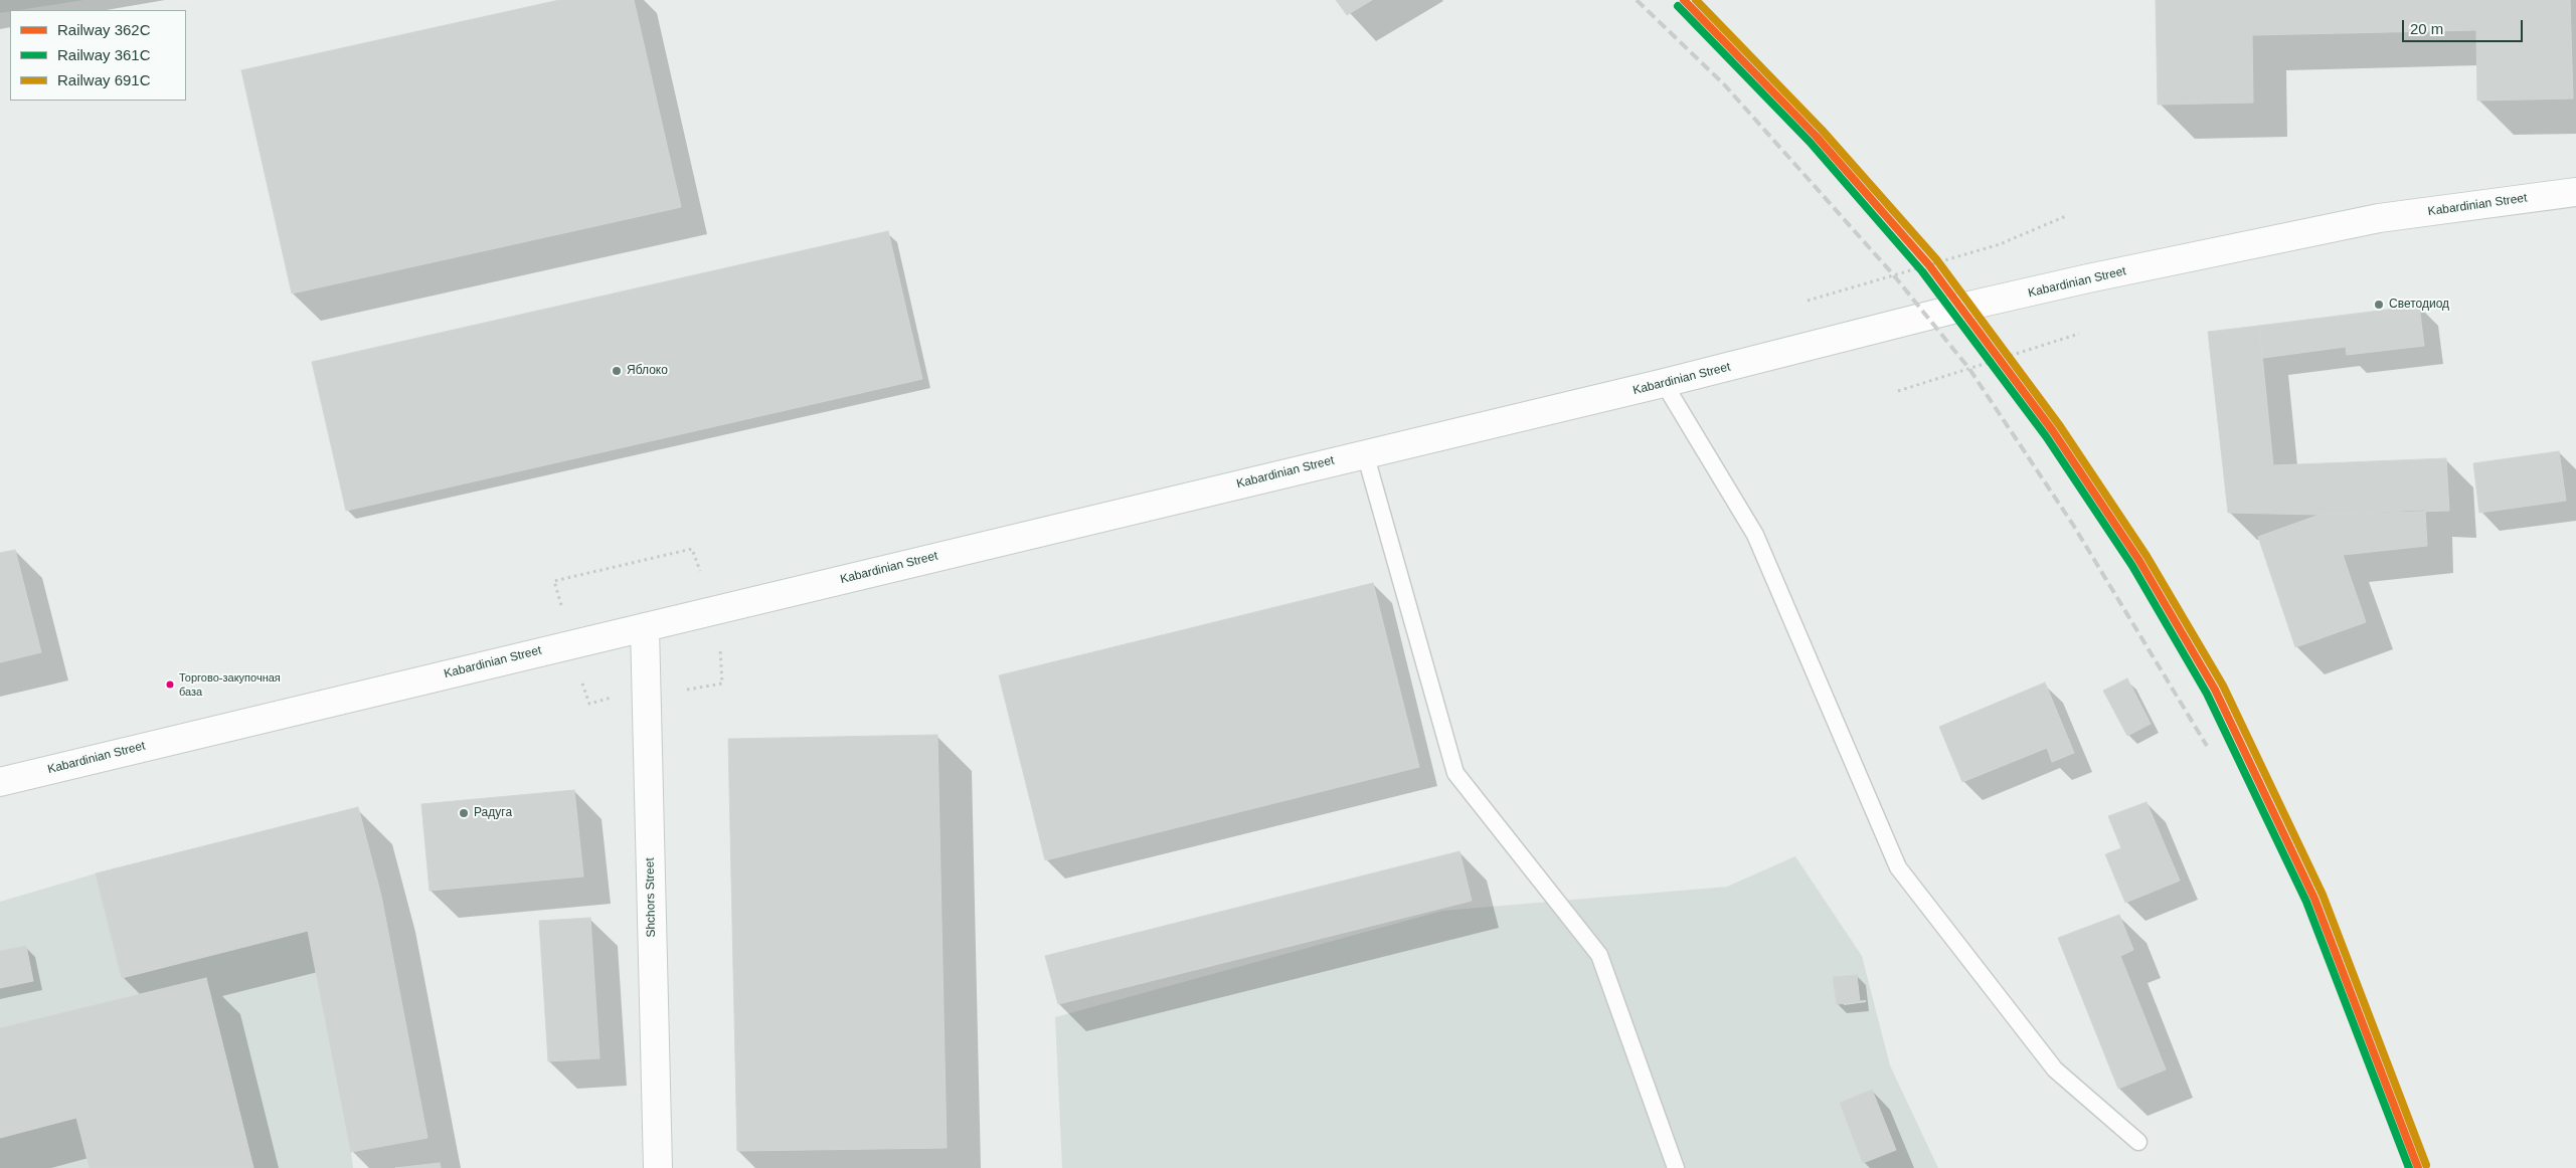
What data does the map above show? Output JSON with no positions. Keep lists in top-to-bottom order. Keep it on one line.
{"streets":{"main road":["Kabardinian Street","Shchors Street"]},"crossings":[["Kabardinian Street","Shchors Street"]],"places":["Светодиод","Яблоко","Торгово-закупочная база","Радуга"],"lines":["rail line 362С","rail line 691С","rail line 361С"],"legend":["Railway 362С","Railway 361С","Railway 691С"],"scale_bar":"20 m"}
